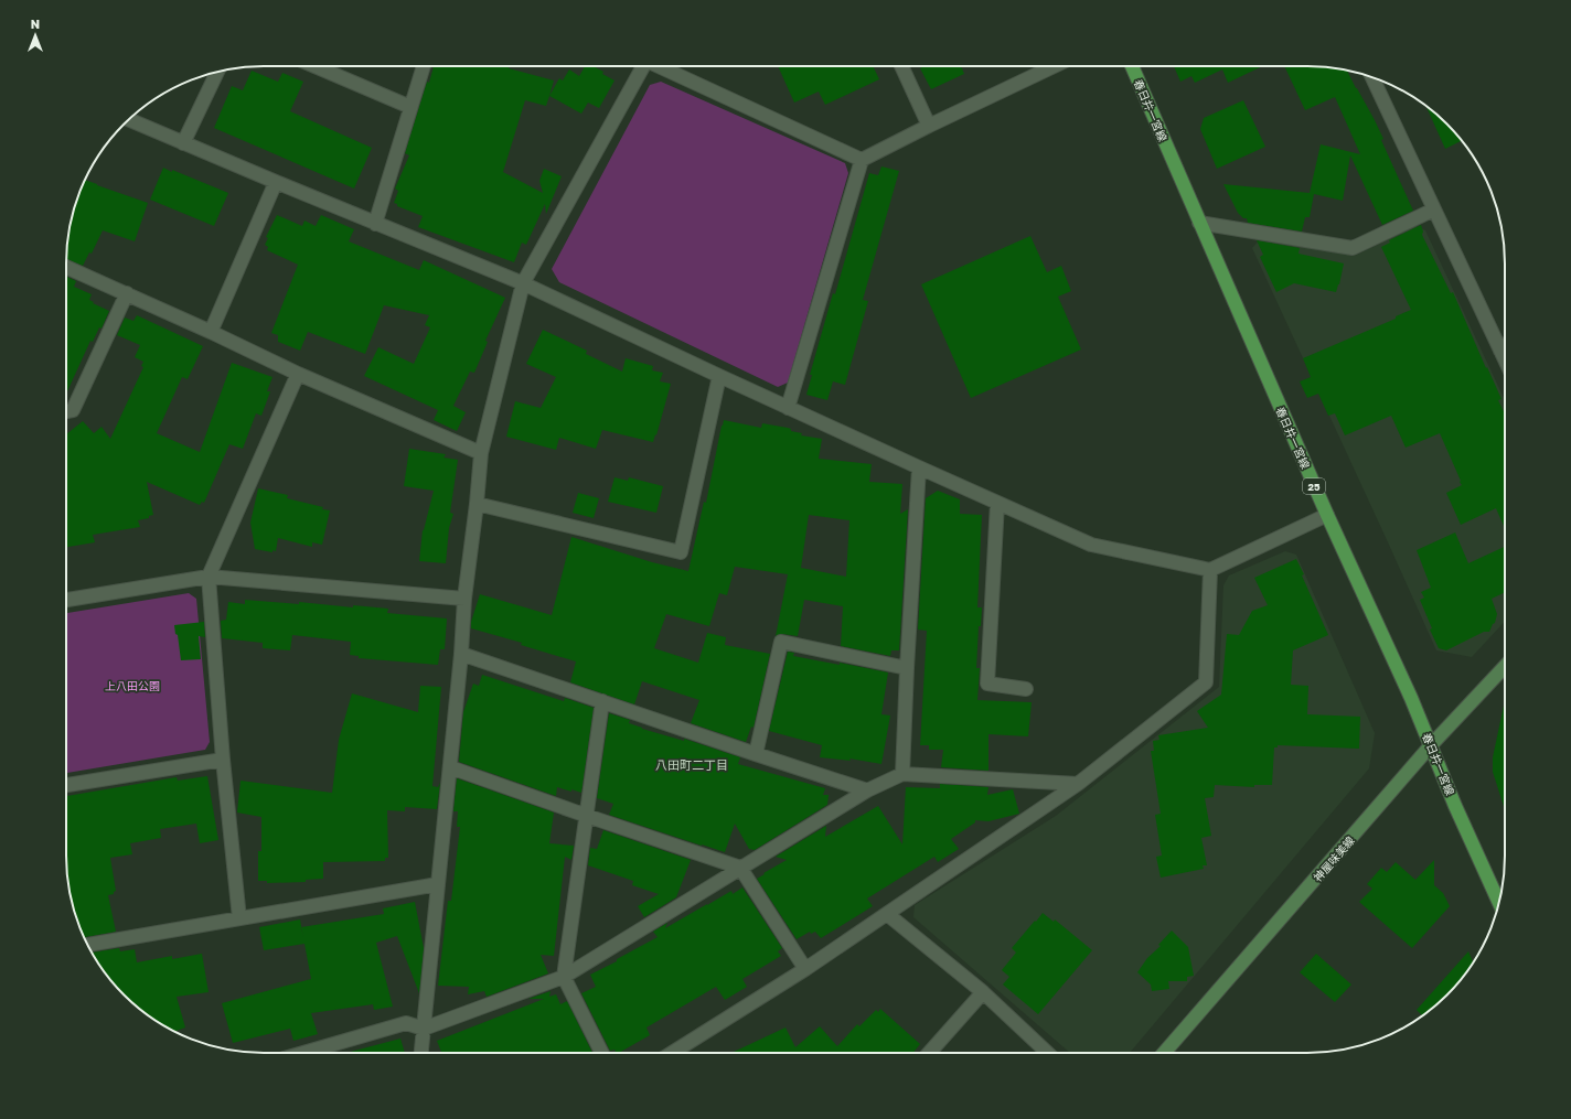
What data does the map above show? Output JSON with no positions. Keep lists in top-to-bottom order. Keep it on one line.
{"streets":{"main road":["春日井一宮線","25","神屋味美線"]},"crossings":[["春日井一宮線","神屋味美線"]],"districts":["八田町二丁目"],"parks":["上八田公園"],"north":"top"}
